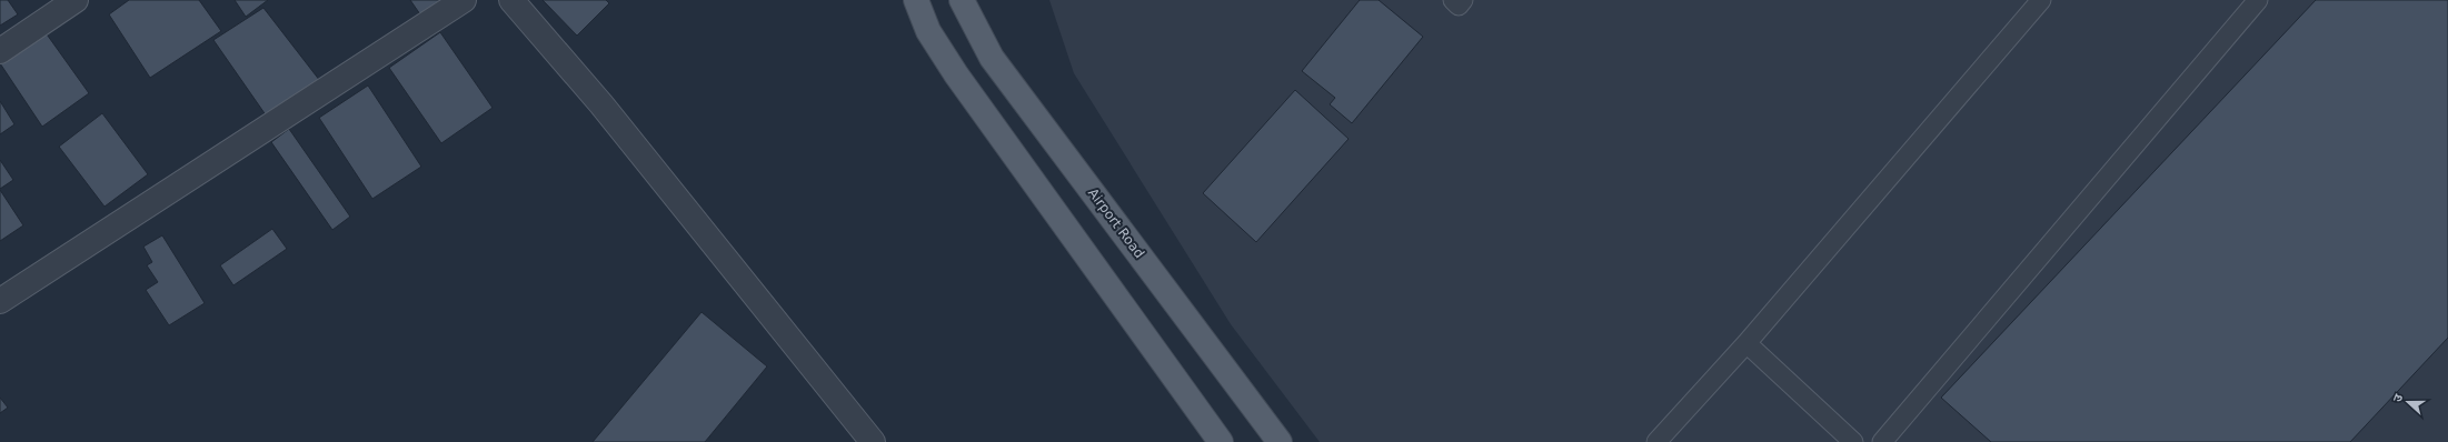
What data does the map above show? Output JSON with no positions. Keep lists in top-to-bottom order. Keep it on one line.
{"streets":{"main road":["Airport Road"]},"north":"left"}
